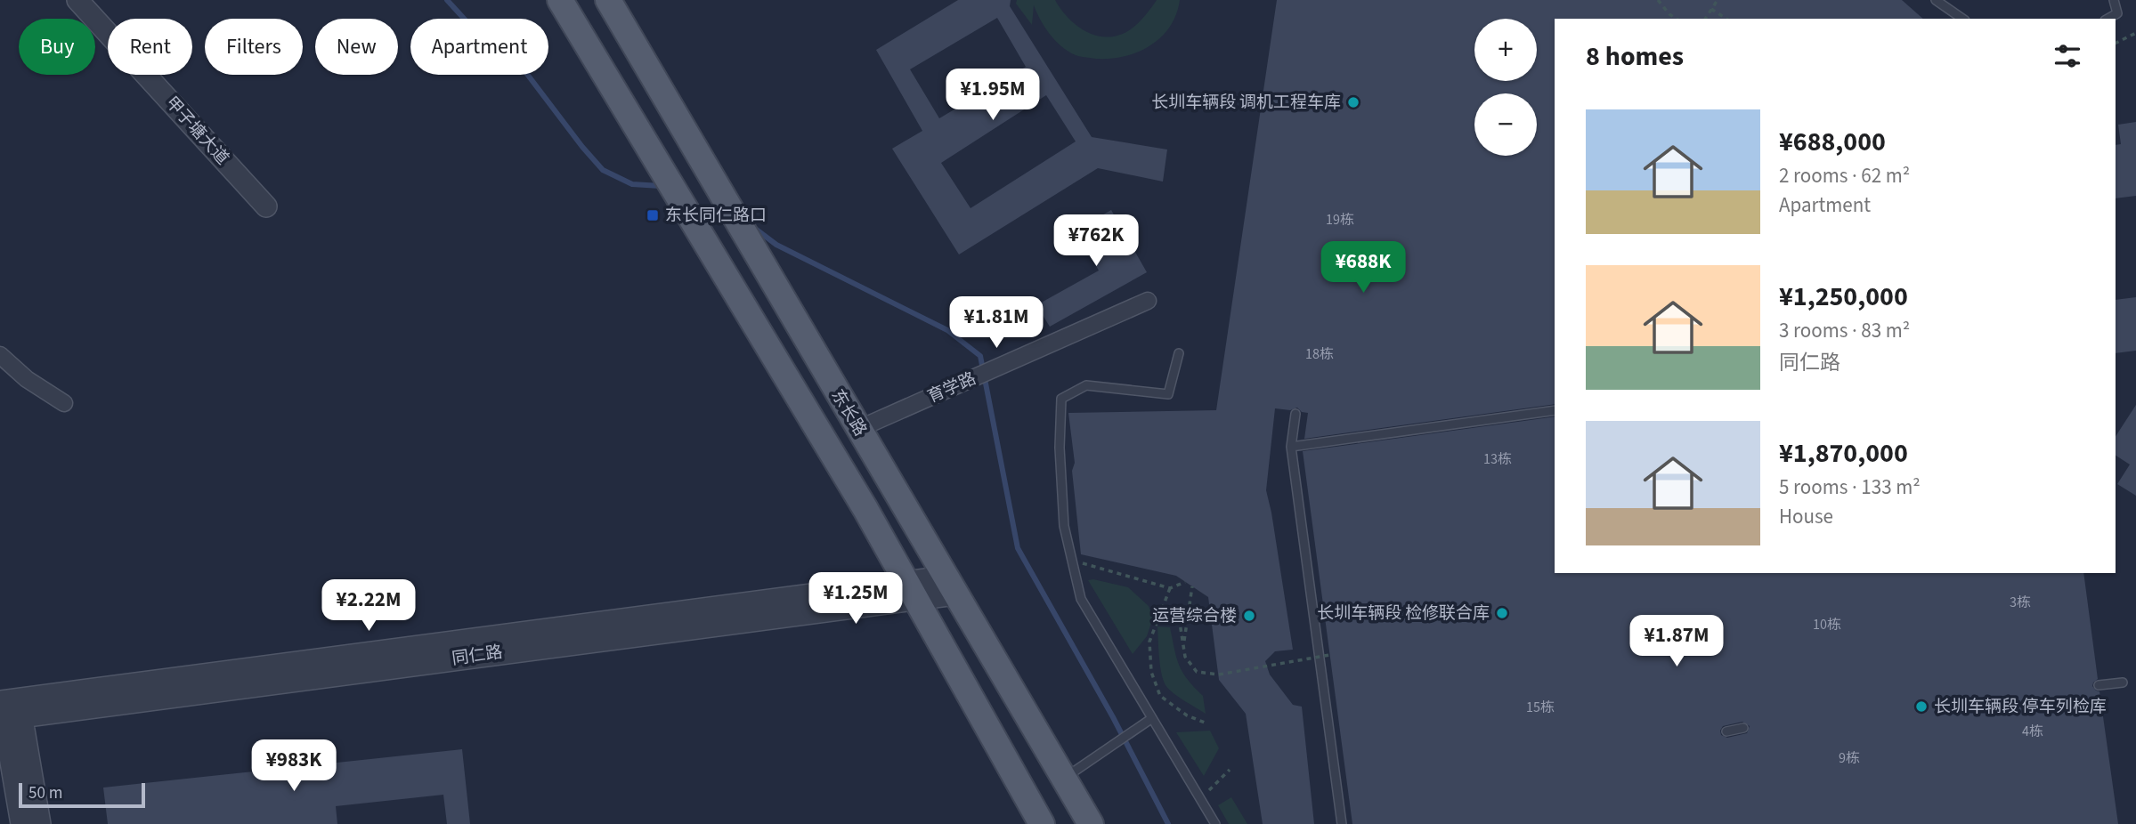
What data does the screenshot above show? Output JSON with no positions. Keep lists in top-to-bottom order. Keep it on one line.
{"streets":{"main road":["东长路"],"street":["甲子塘大道","育学路","同仁路"]},"crossings":[["育学路","东长路"],["东长路","同仁路"]],"places":{"other":["长圳车辆段 调机工程车库","长圳车辆段 检修联合库","运营综合楼","长圳车辆段 停车列检库"],"transit":["东长同仁路口"]},"house_numbers":["19栋","18栋","13栋","3栋","10栋","15栋","4栋","9栋"],"scale_bar":"50 m","page":{"map_buttons":["+","−"],"chip":["Buy","Rent","Filters","New","Apartment"],"heading":"8 homes","price":["¥1.95M","¥762K","¥688K","¥1.81M","¥1.25M","¥2.22M","¥1.87M","¥983K"],"list":[{"name":"¥688,000","note":"2 rooms · 62 m² · Apartment"},{"name":"¥1,250,000","note":"3 rooms · 83 m² · 同仁路"},{"name":"¥1,870,000","note":"5 rooms · 133 m² · House"}],"scale":"50 m"}}
